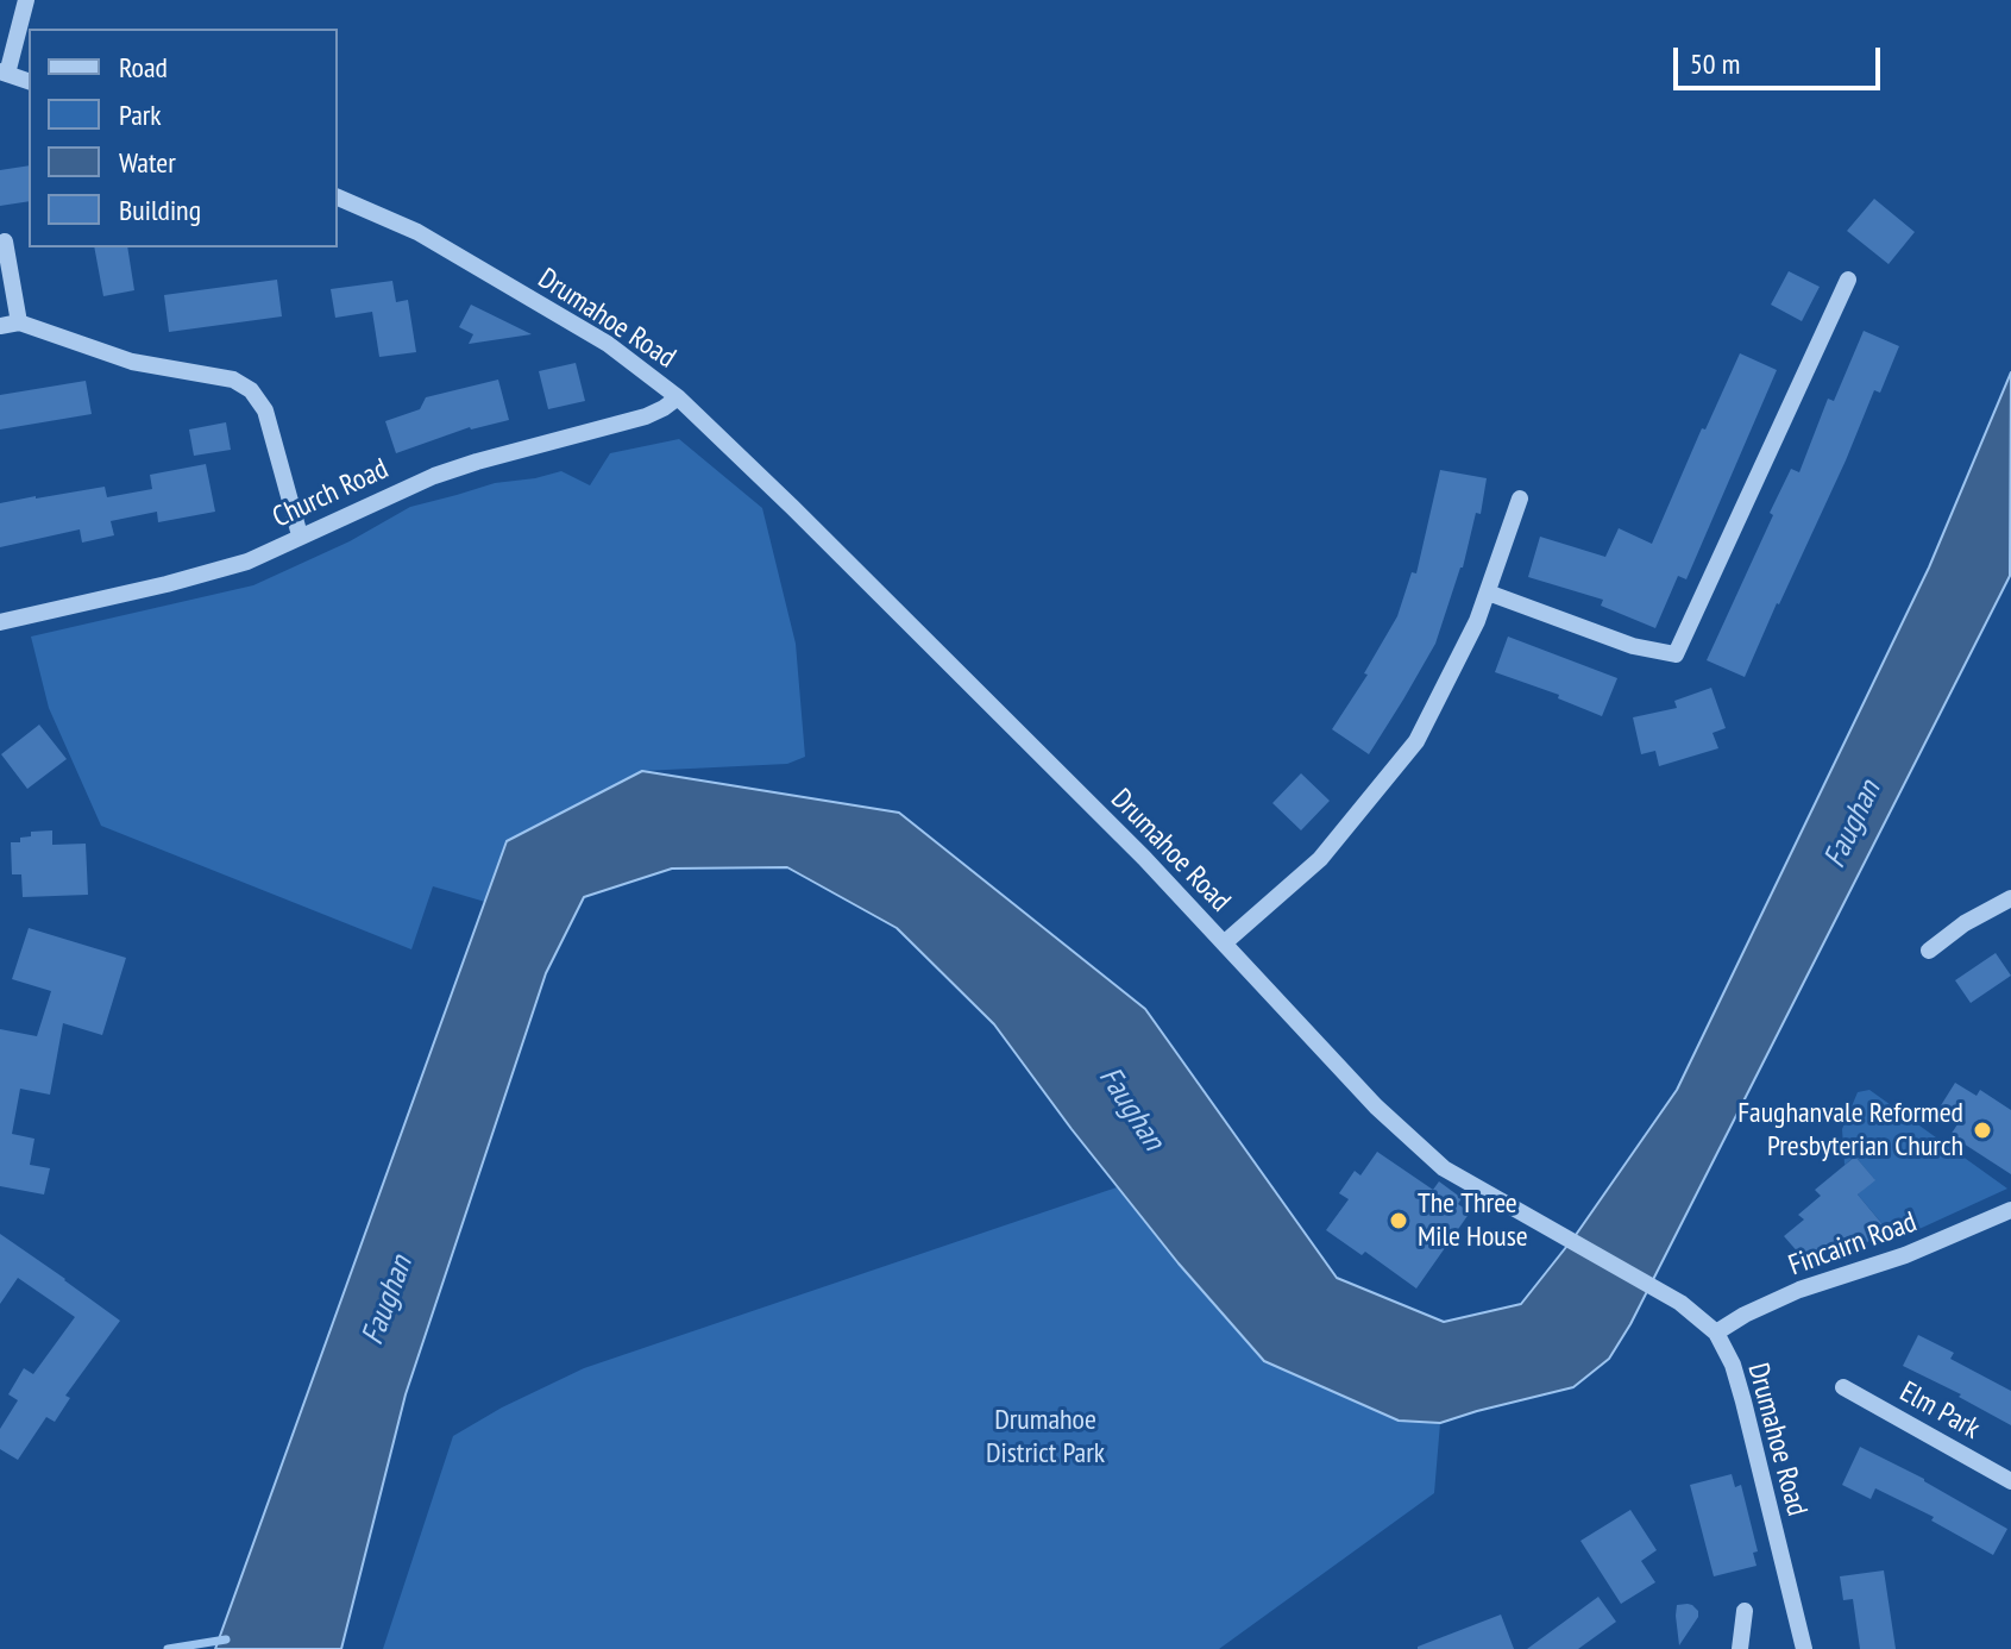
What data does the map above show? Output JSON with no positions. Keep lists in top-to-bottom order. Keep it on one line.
{"streets":{"street":["Drumahoe Road","Church Road","Fincairn Road","Elm Park"]},"crossings":[["Drumahoe Road","Church Road"],["Drumahoe Road","Fincairn Road"]],"water":["Faughan"],"parks":["Drumahoe District Park"],"places":["Faughanvale Reformed Presbyterian Church","The Three Mile House"],"legend":["Road","Park","Water","Building"],"scale_bar":"50 m"}
